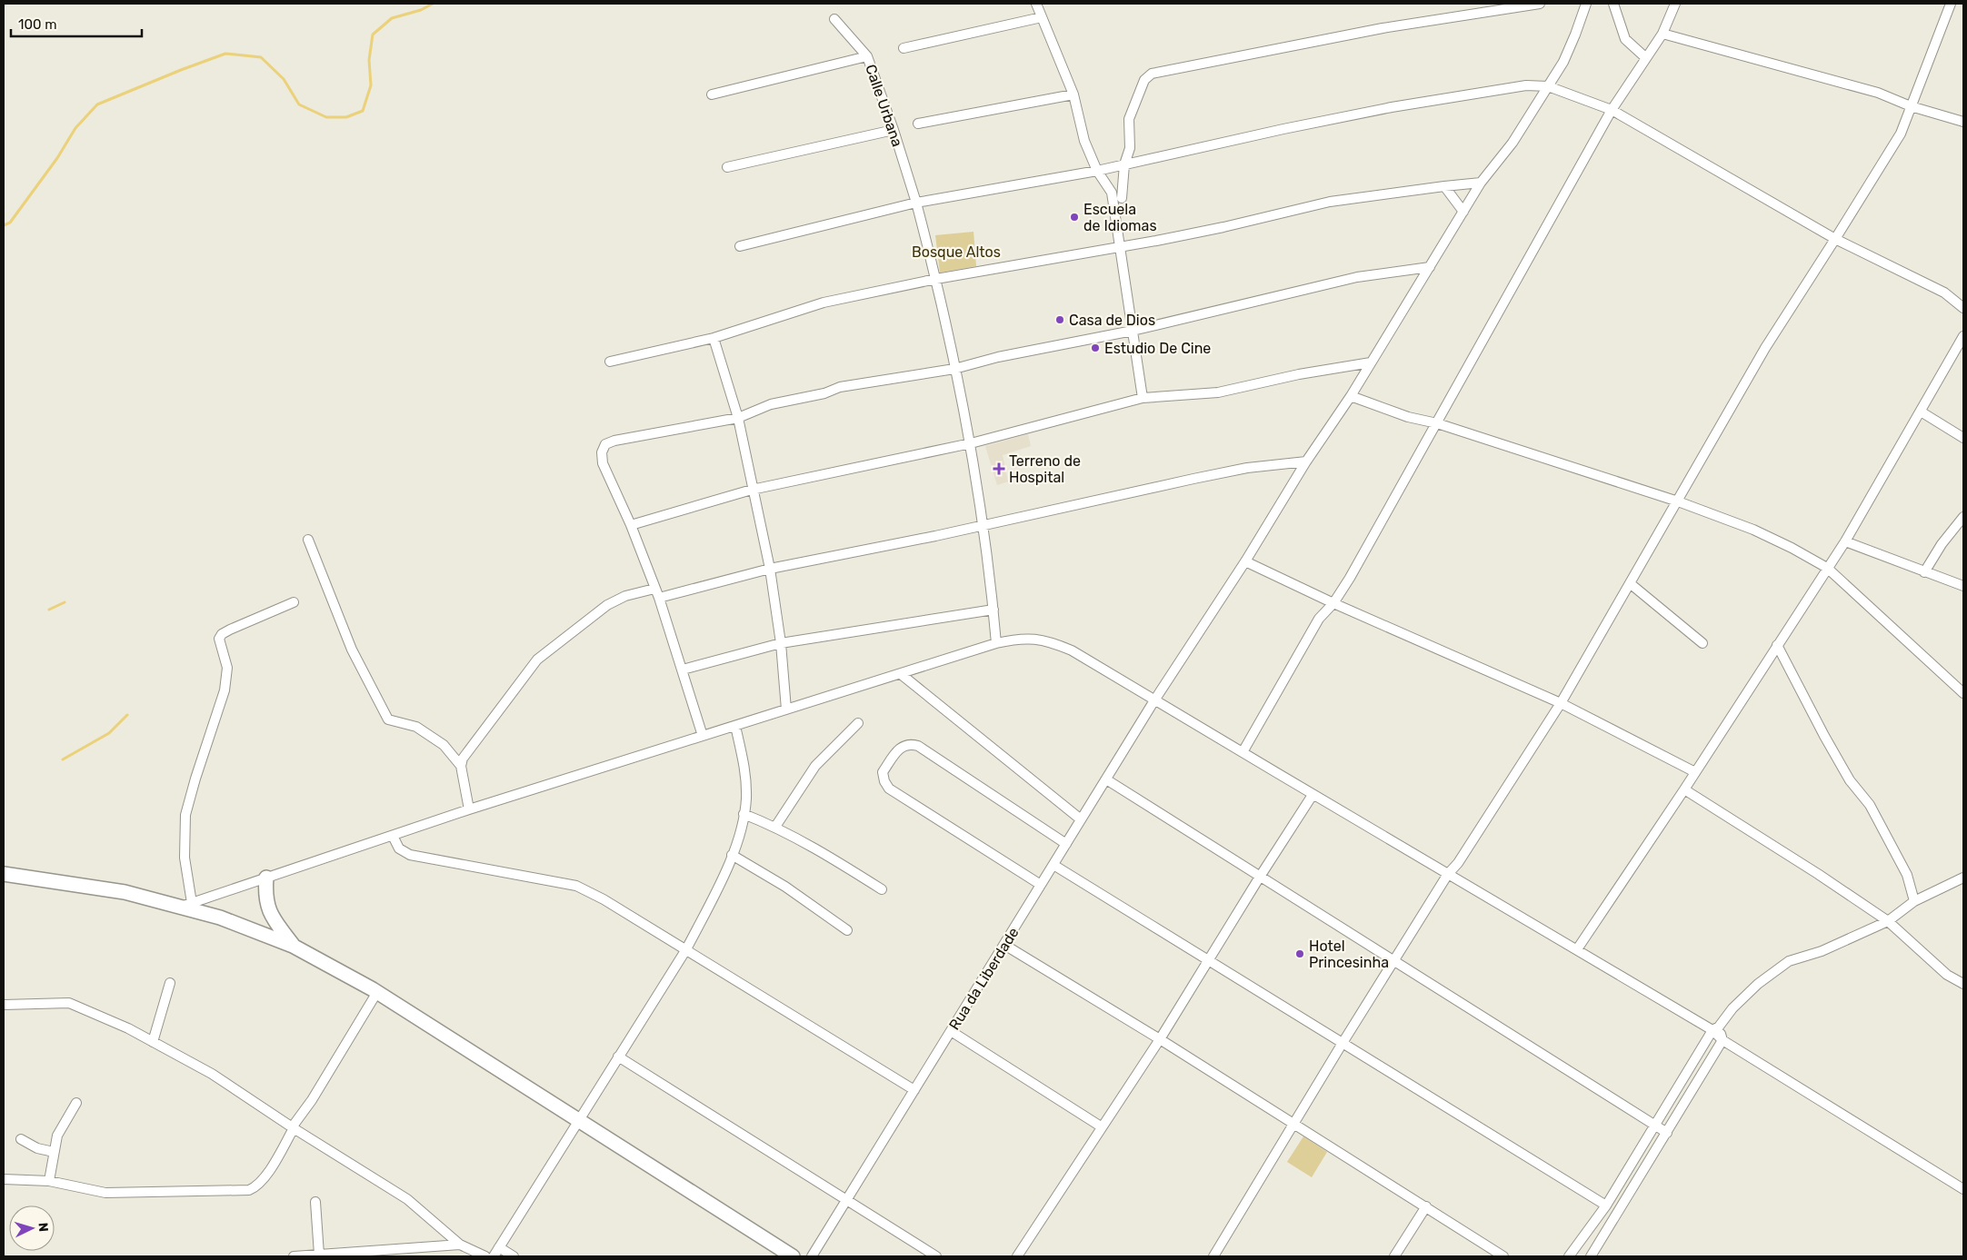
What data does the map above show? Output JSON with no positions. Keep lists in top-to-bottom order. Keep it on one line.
{"streets":{"street":["Calle Urbana","Rua da Liberdade"]},"parks":["Bosque Altos"],"places":{"other":["Escuela de Idiomas","Casa de Dios","Estudio De Cine","Hotel Princesinha"],"health":["Terreno de Hospital"]},"scale_bar":"100 m","north":"right"}
